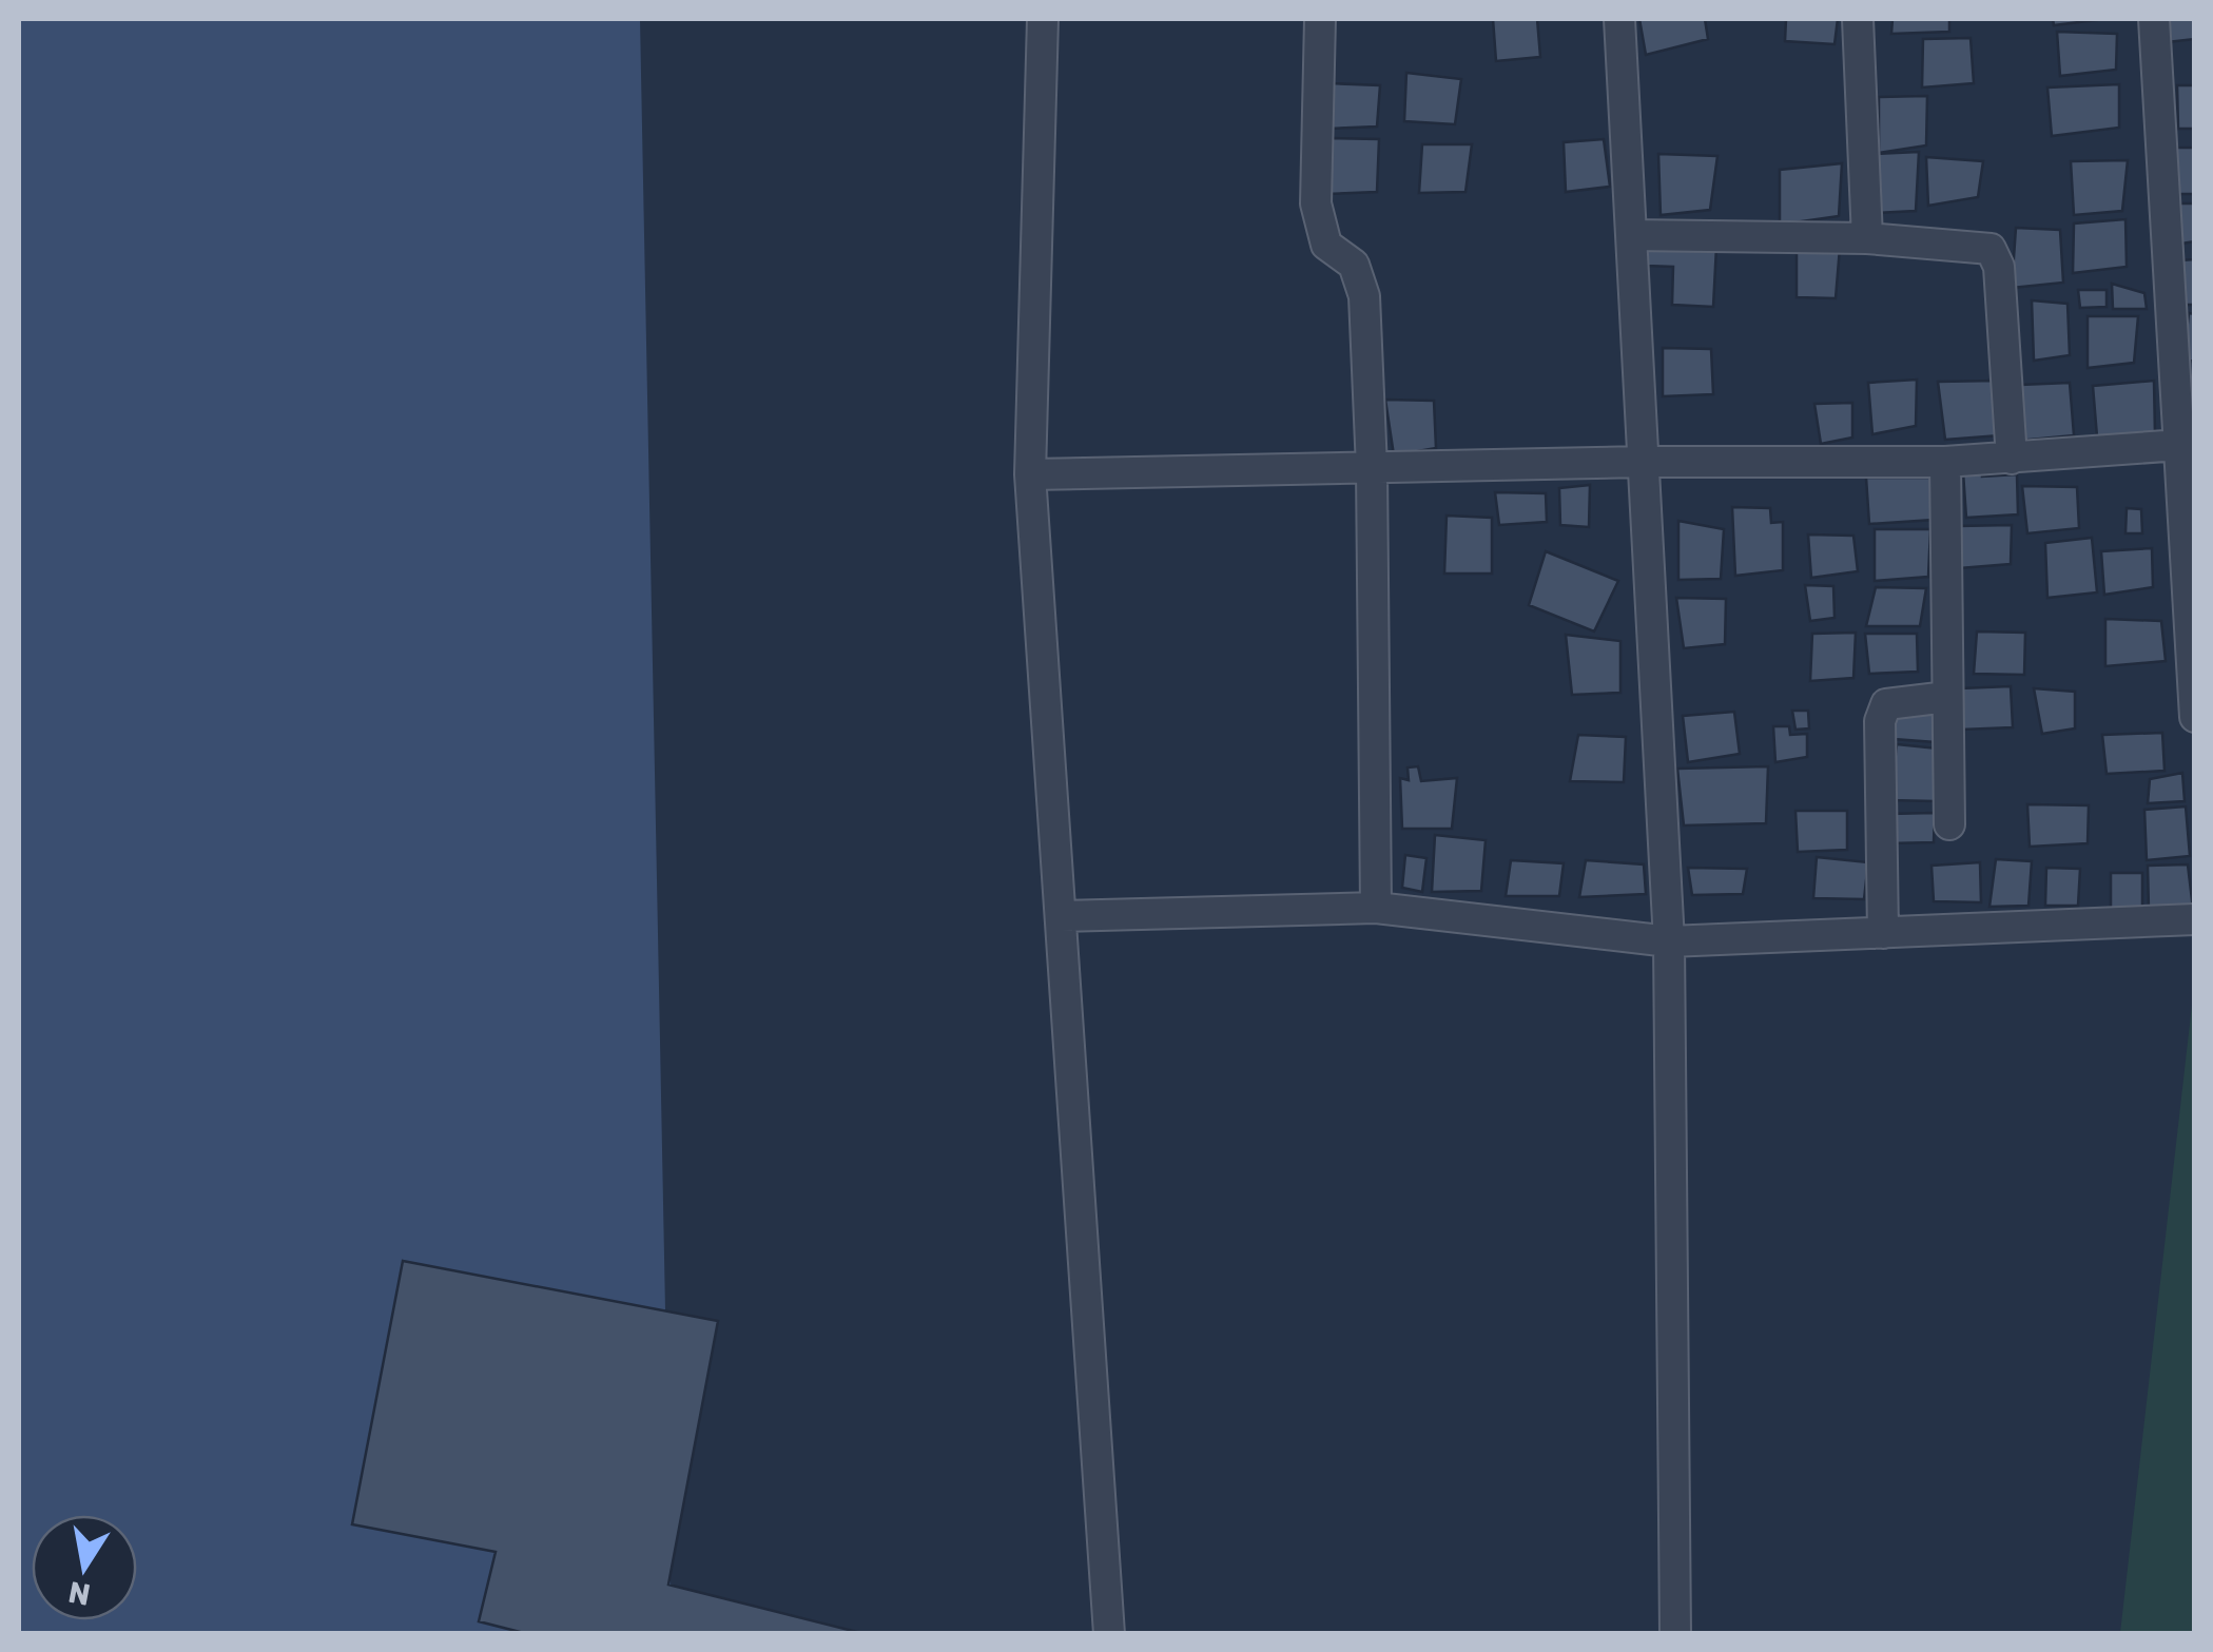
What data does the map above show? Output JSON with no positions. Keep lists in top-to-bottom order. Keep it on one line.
{"north":"bottom"}
